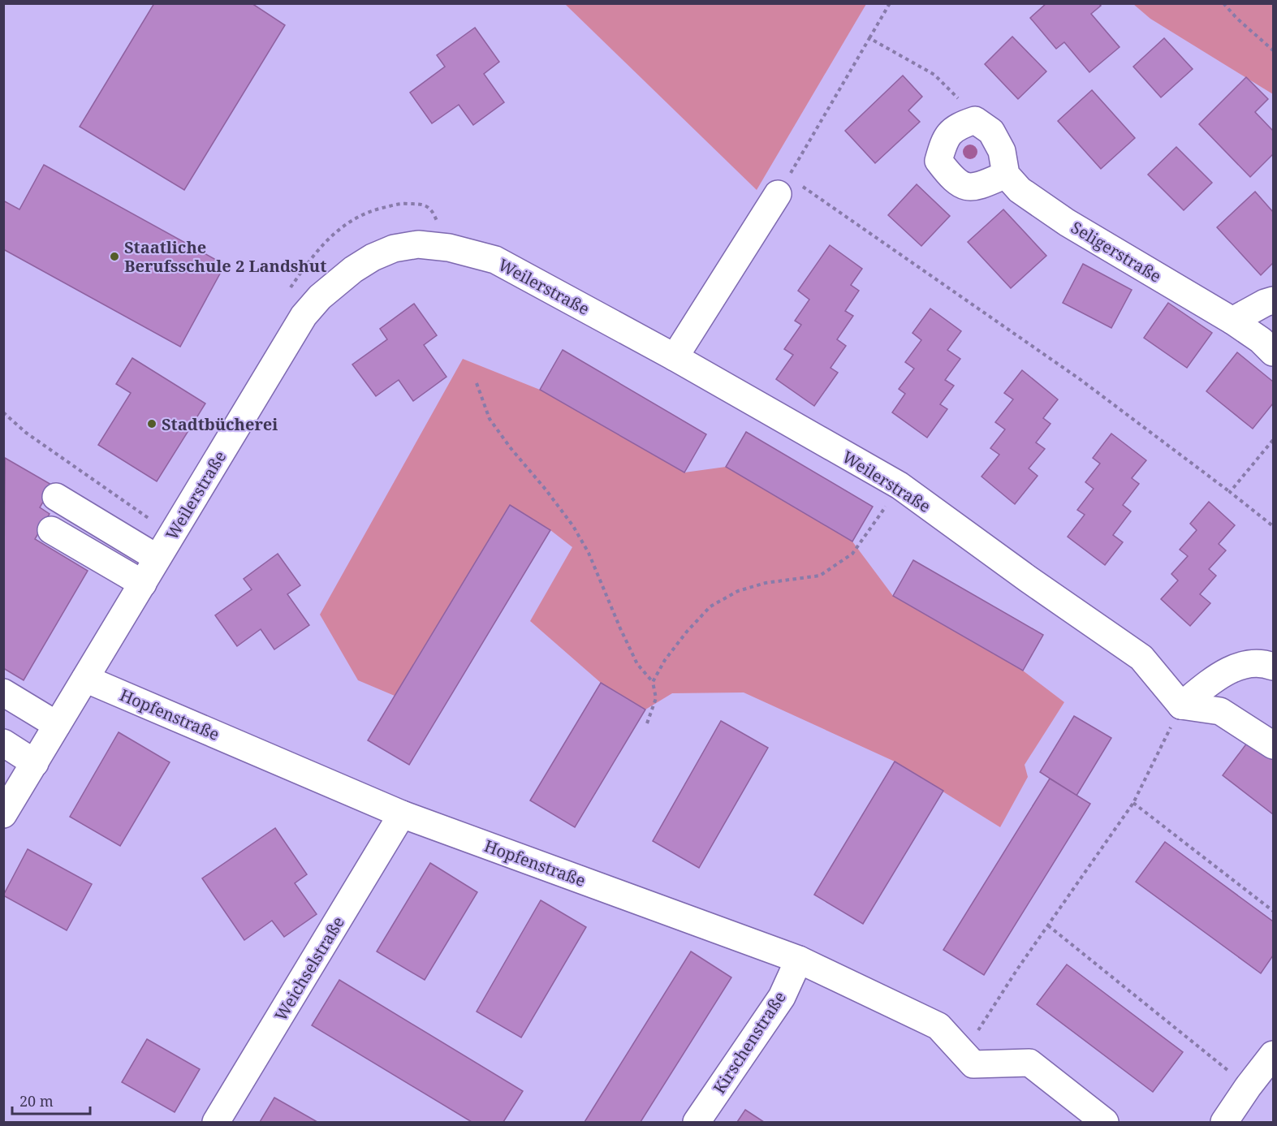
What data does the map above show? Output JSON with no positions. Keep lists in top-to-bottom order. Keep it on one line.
{"streets":{"street":["Seligerstraße","Weilerstraße","Hopfenstraße","Weichselstraße","Kirschenstraße"]},"crossings":[["Weilerstraße","Hopfenstraße"],["Hopfenstraße","Weichselstraße"],["Hopfenstraße","Kirschenstraße"]],"places":["Staatliche Berufsschule 2 Landshut","Stadtbücherei"],"scale_bar":"20 m"}
